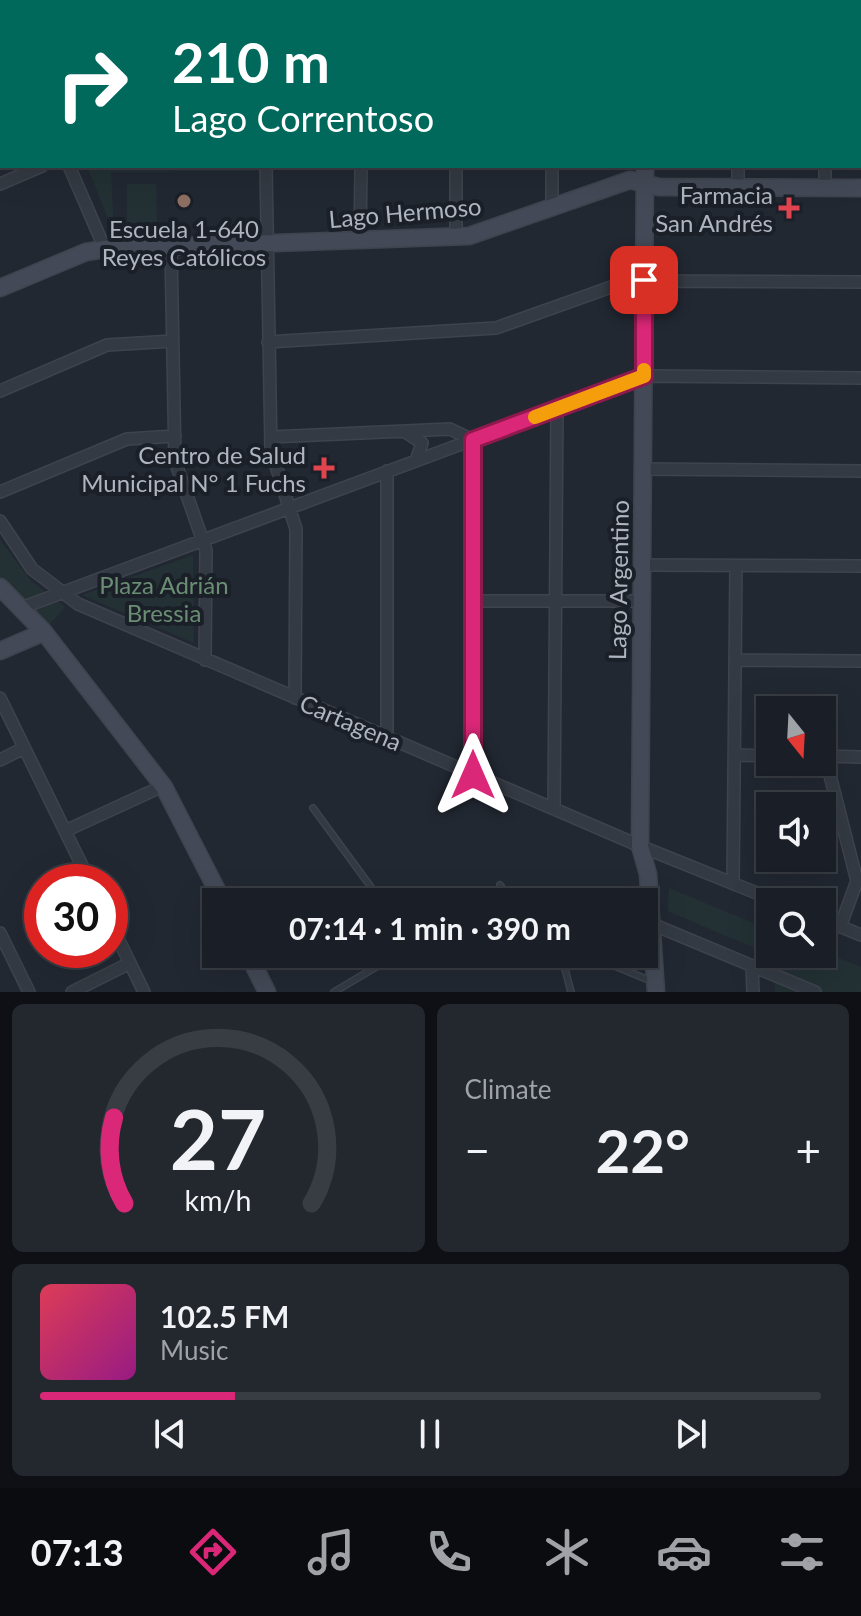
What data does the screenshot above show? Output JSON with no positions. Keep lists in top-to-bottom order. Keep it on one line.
{"streets":{"street":["Lago Hermoso","Lago Argentino","Cartagena"]},"crossings":[["Lago Hermoso","Lago Argentino"],["Lago Argentino","Cartagena"]],"parks":["Plaza Adrián Bressia"],"places":{"other":["Escuela 1-640 Reyes Católicos"],"health":["Farmacia San Andrés","Centro de Salud Municipal N° 1 Fuchs"]},"north":"bottom","page":{"turn":["210 m","Lago Correntoso"],"limit":"30","trip":"07:14 · 1 min · 390 m","tile":"Climate","heat":["−","22°","+"],"song":["102.5 FM","Music"],"tabs":"07:13","gauge":["27","km/h"]}}
